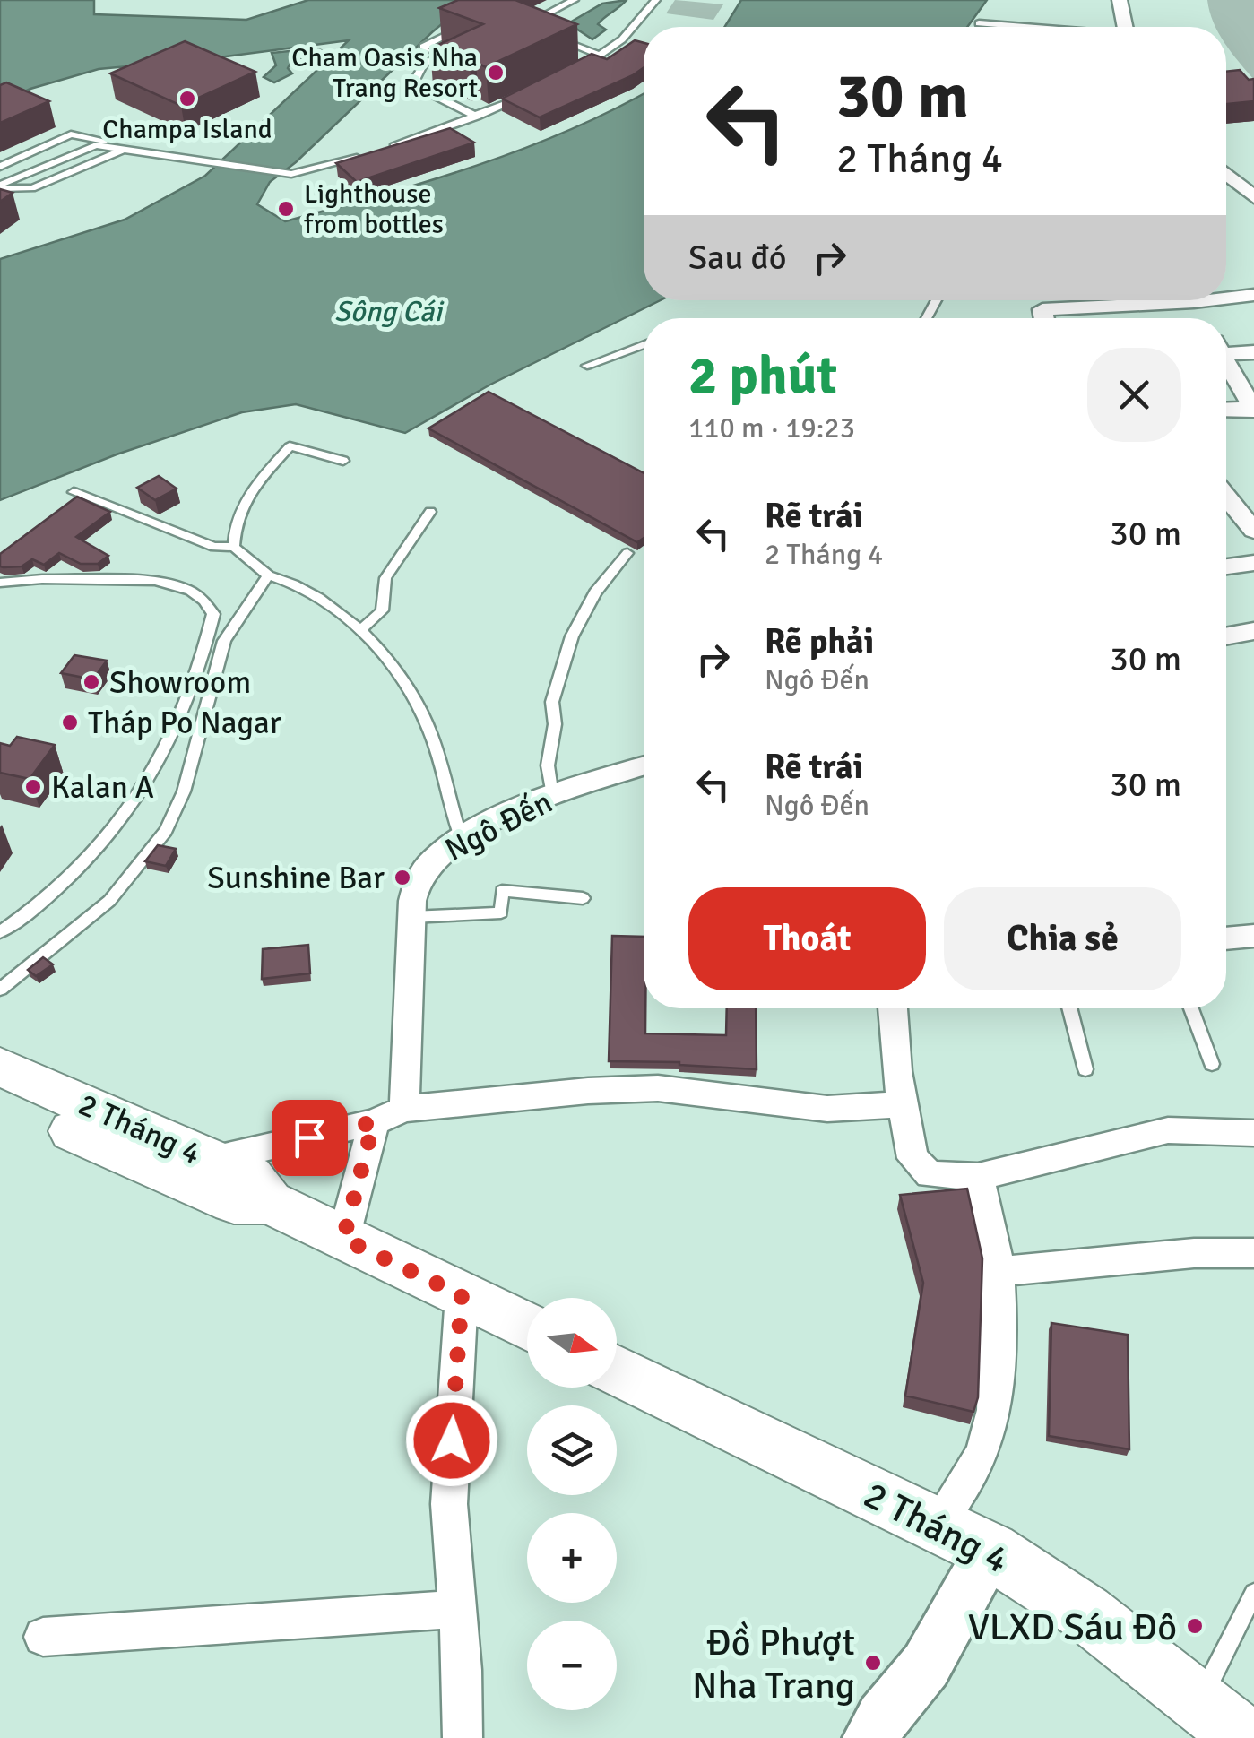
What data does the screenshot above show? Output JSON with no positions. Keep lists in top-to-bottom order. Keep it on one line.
{"streets":{"main road":["2 Tháng 4"],"street":["Ngô Đến"]},"water":["Sông Cái"],"places":["Cham Oasis Nha Trang Resort","Champa Island","Lighthouse from bottles","Showroom","Tháp Po Nagar","Kalan A","Sunshine Bar","VLXD Sáu Đô","Đồ Phượt Nha Trang"],"north":"right","page":{"turn":["30 m","2 Tháng 4"],"then":"Sau đó","heading":["2 phút","110 m · 19:23"],"list":[{"name":"Rẽ trái","note":"2 Tháng 4","value":"30 m"},{"name":"Rẽ phải","note":"Ngô Đến","value":"30 m"},{"name":"Rẽ trái","note":"Ngô Đến","value":"30 m"}],"buttons":["Thoát","Chia sẻ"],"map_buttons":["+","−"]}}
